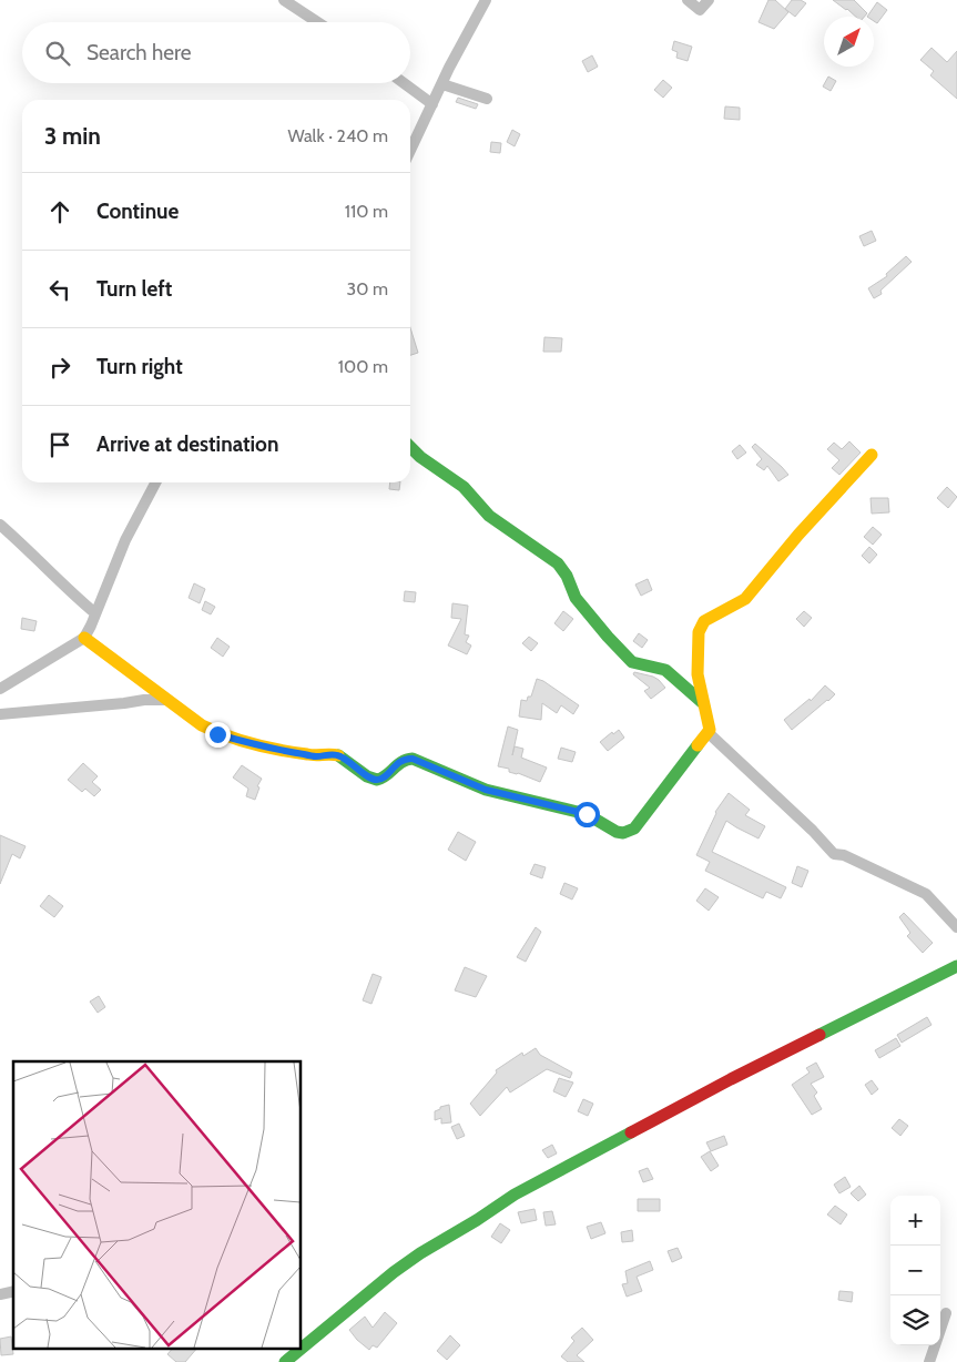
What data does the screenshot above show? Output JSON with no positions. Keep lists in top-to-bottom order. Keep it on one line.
{"north":"top right","page":{"search":"Search here","heading":["3 min","Walk · 240 m"],"list":[["Continue","110 m"],["Turn left","30 m"],["Turn right","100 m"],"Arrive at destination"],"map_buttons":["+","−"]}}
